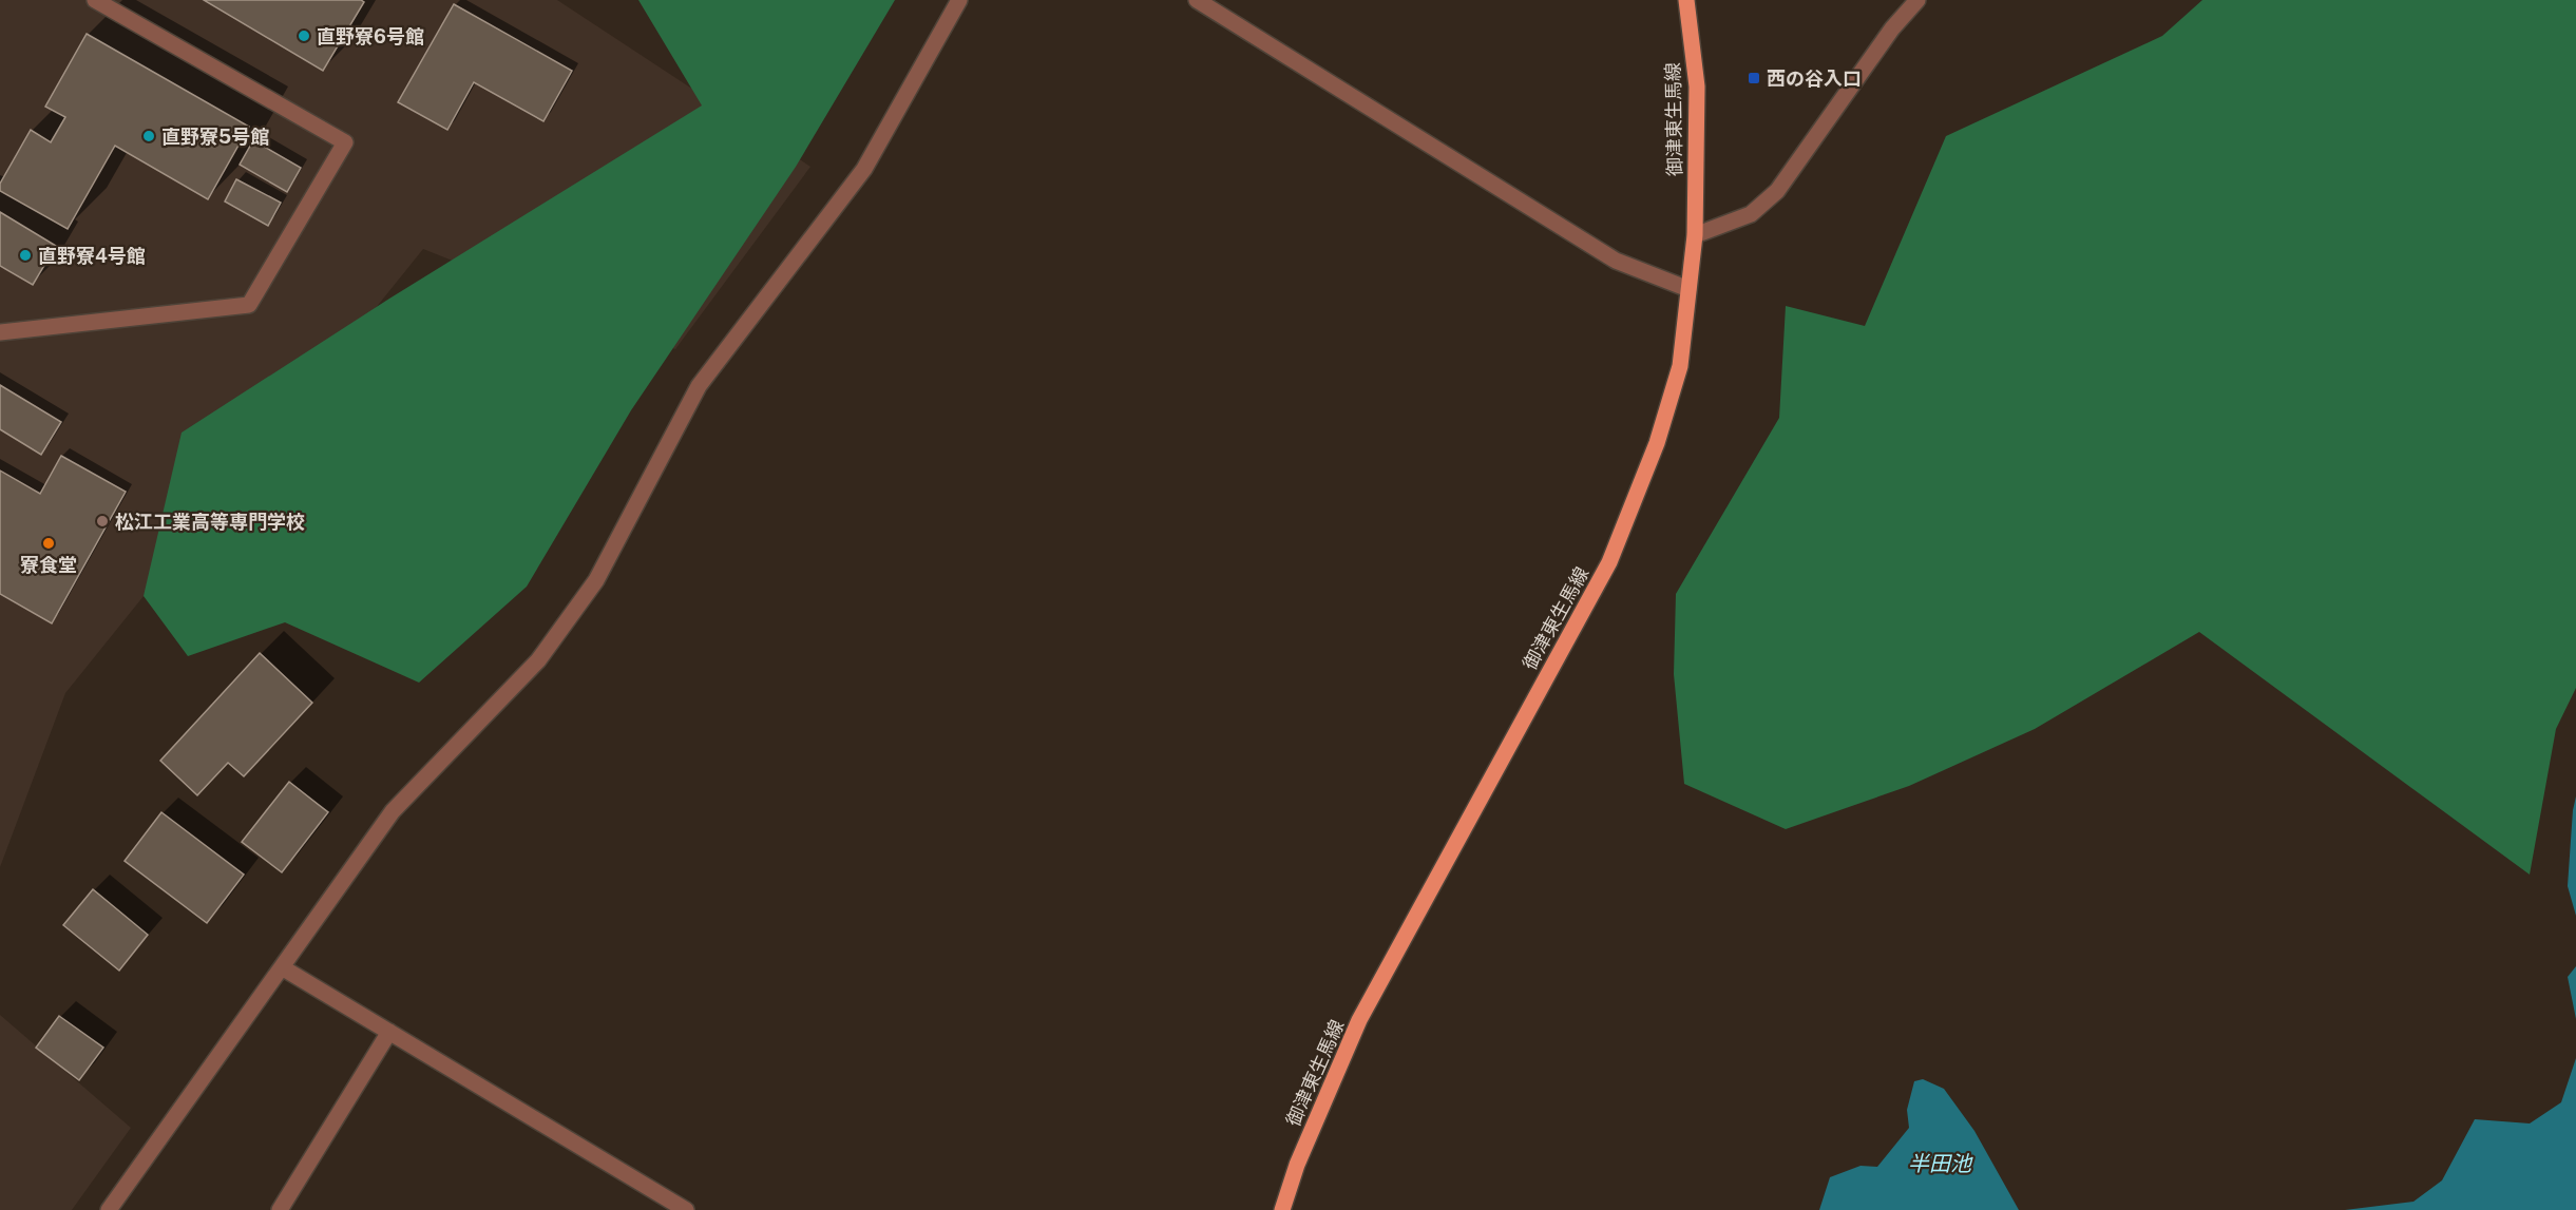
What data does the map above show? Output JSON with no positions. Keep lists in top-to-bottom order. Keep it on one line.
{"streets":{"main road":["御津東生馬線"]},"water":["半田池"],"places":{"other":["直野寮6号館","直野寮5号館","直野寮4号館","松江工業高等専門学校","寮食堂"],"transit":["西の谷入口"]}}
